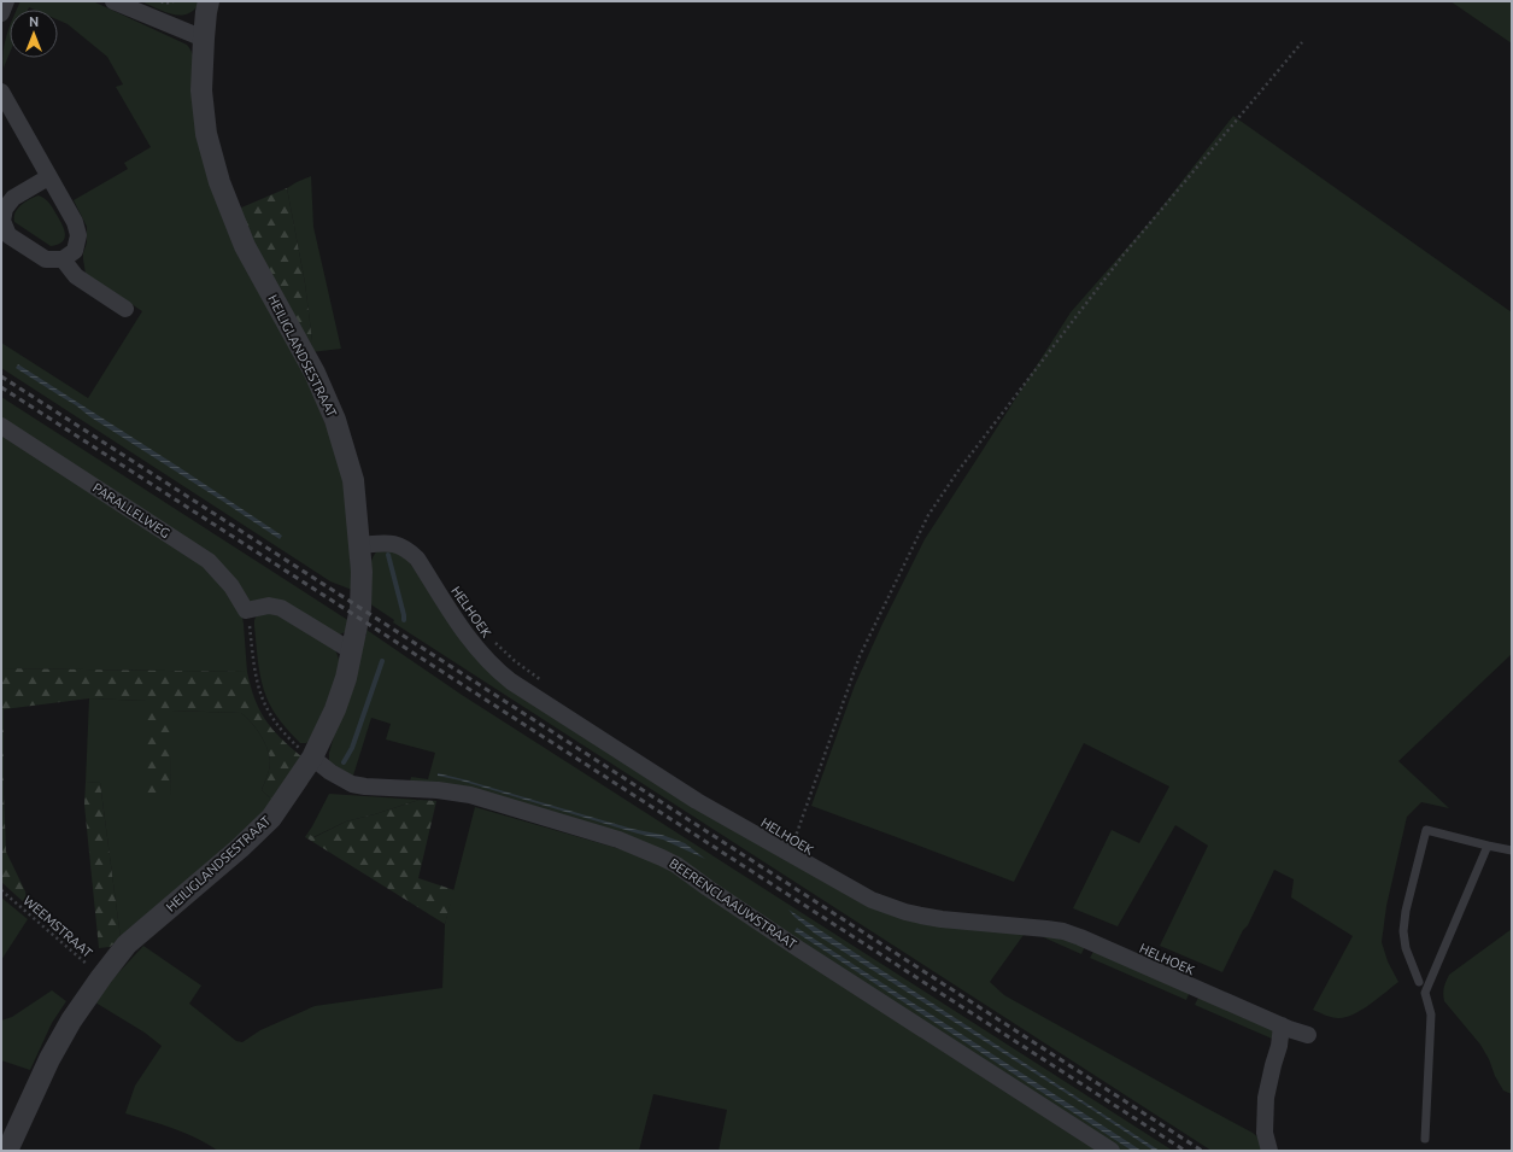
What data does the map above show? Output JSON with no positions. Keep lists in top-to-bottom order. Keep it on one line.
{"streets":{"street":["HEILIGLANDSESTRAAT","PARALLELWEG","HELHOEK","BEERENCLAAUWSTRAAT"],"path":["WEEMSTRAAT"]},"crossings":[["HEILIGLANDSESTRAAT","HELHOEK"],["HEILIGLANDSESTRAAT","BEERENCLAAUWSTRAAT"],["HEILIGLANDSESTRAAT","WEEMSTRAAT"]],"north":"top"}
